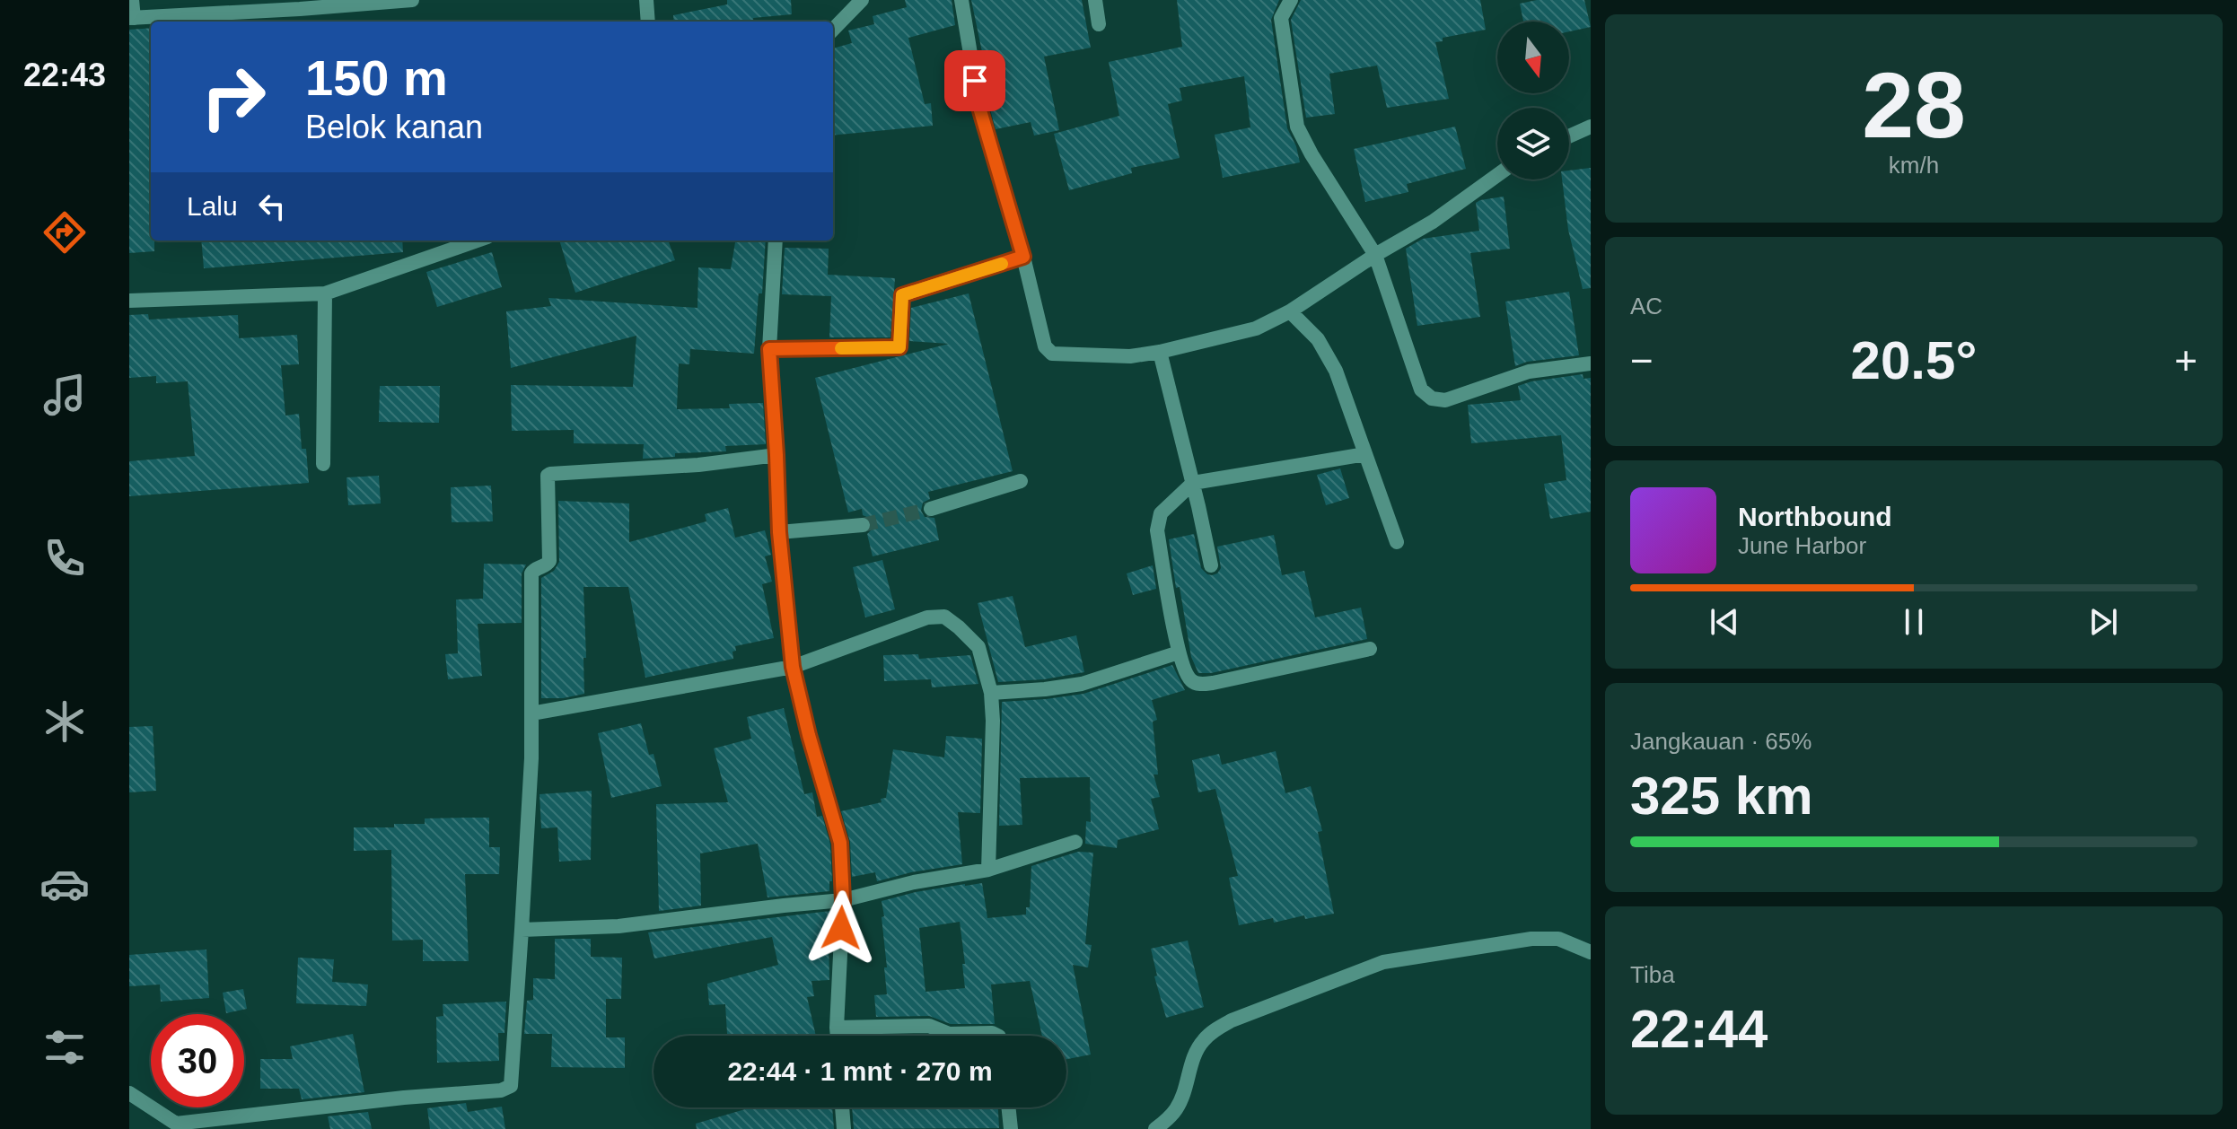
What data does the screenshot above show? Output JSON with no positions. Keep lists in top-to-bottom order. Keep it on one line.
{"north":"bottom","page":{"tabs":"22:43","tile":[["28","km/h"],"AC",["Jangkauan · 65%","325 km"],["Tiba","22:44"]],"turn":["150 m","Belok kanan"],"then":"Lalu","heat":["−","20.5°","+"],"song":["Northbound","June Harbor"],"limit":"30","trip":"22:44 · 1 mnt · 270 m"}}
